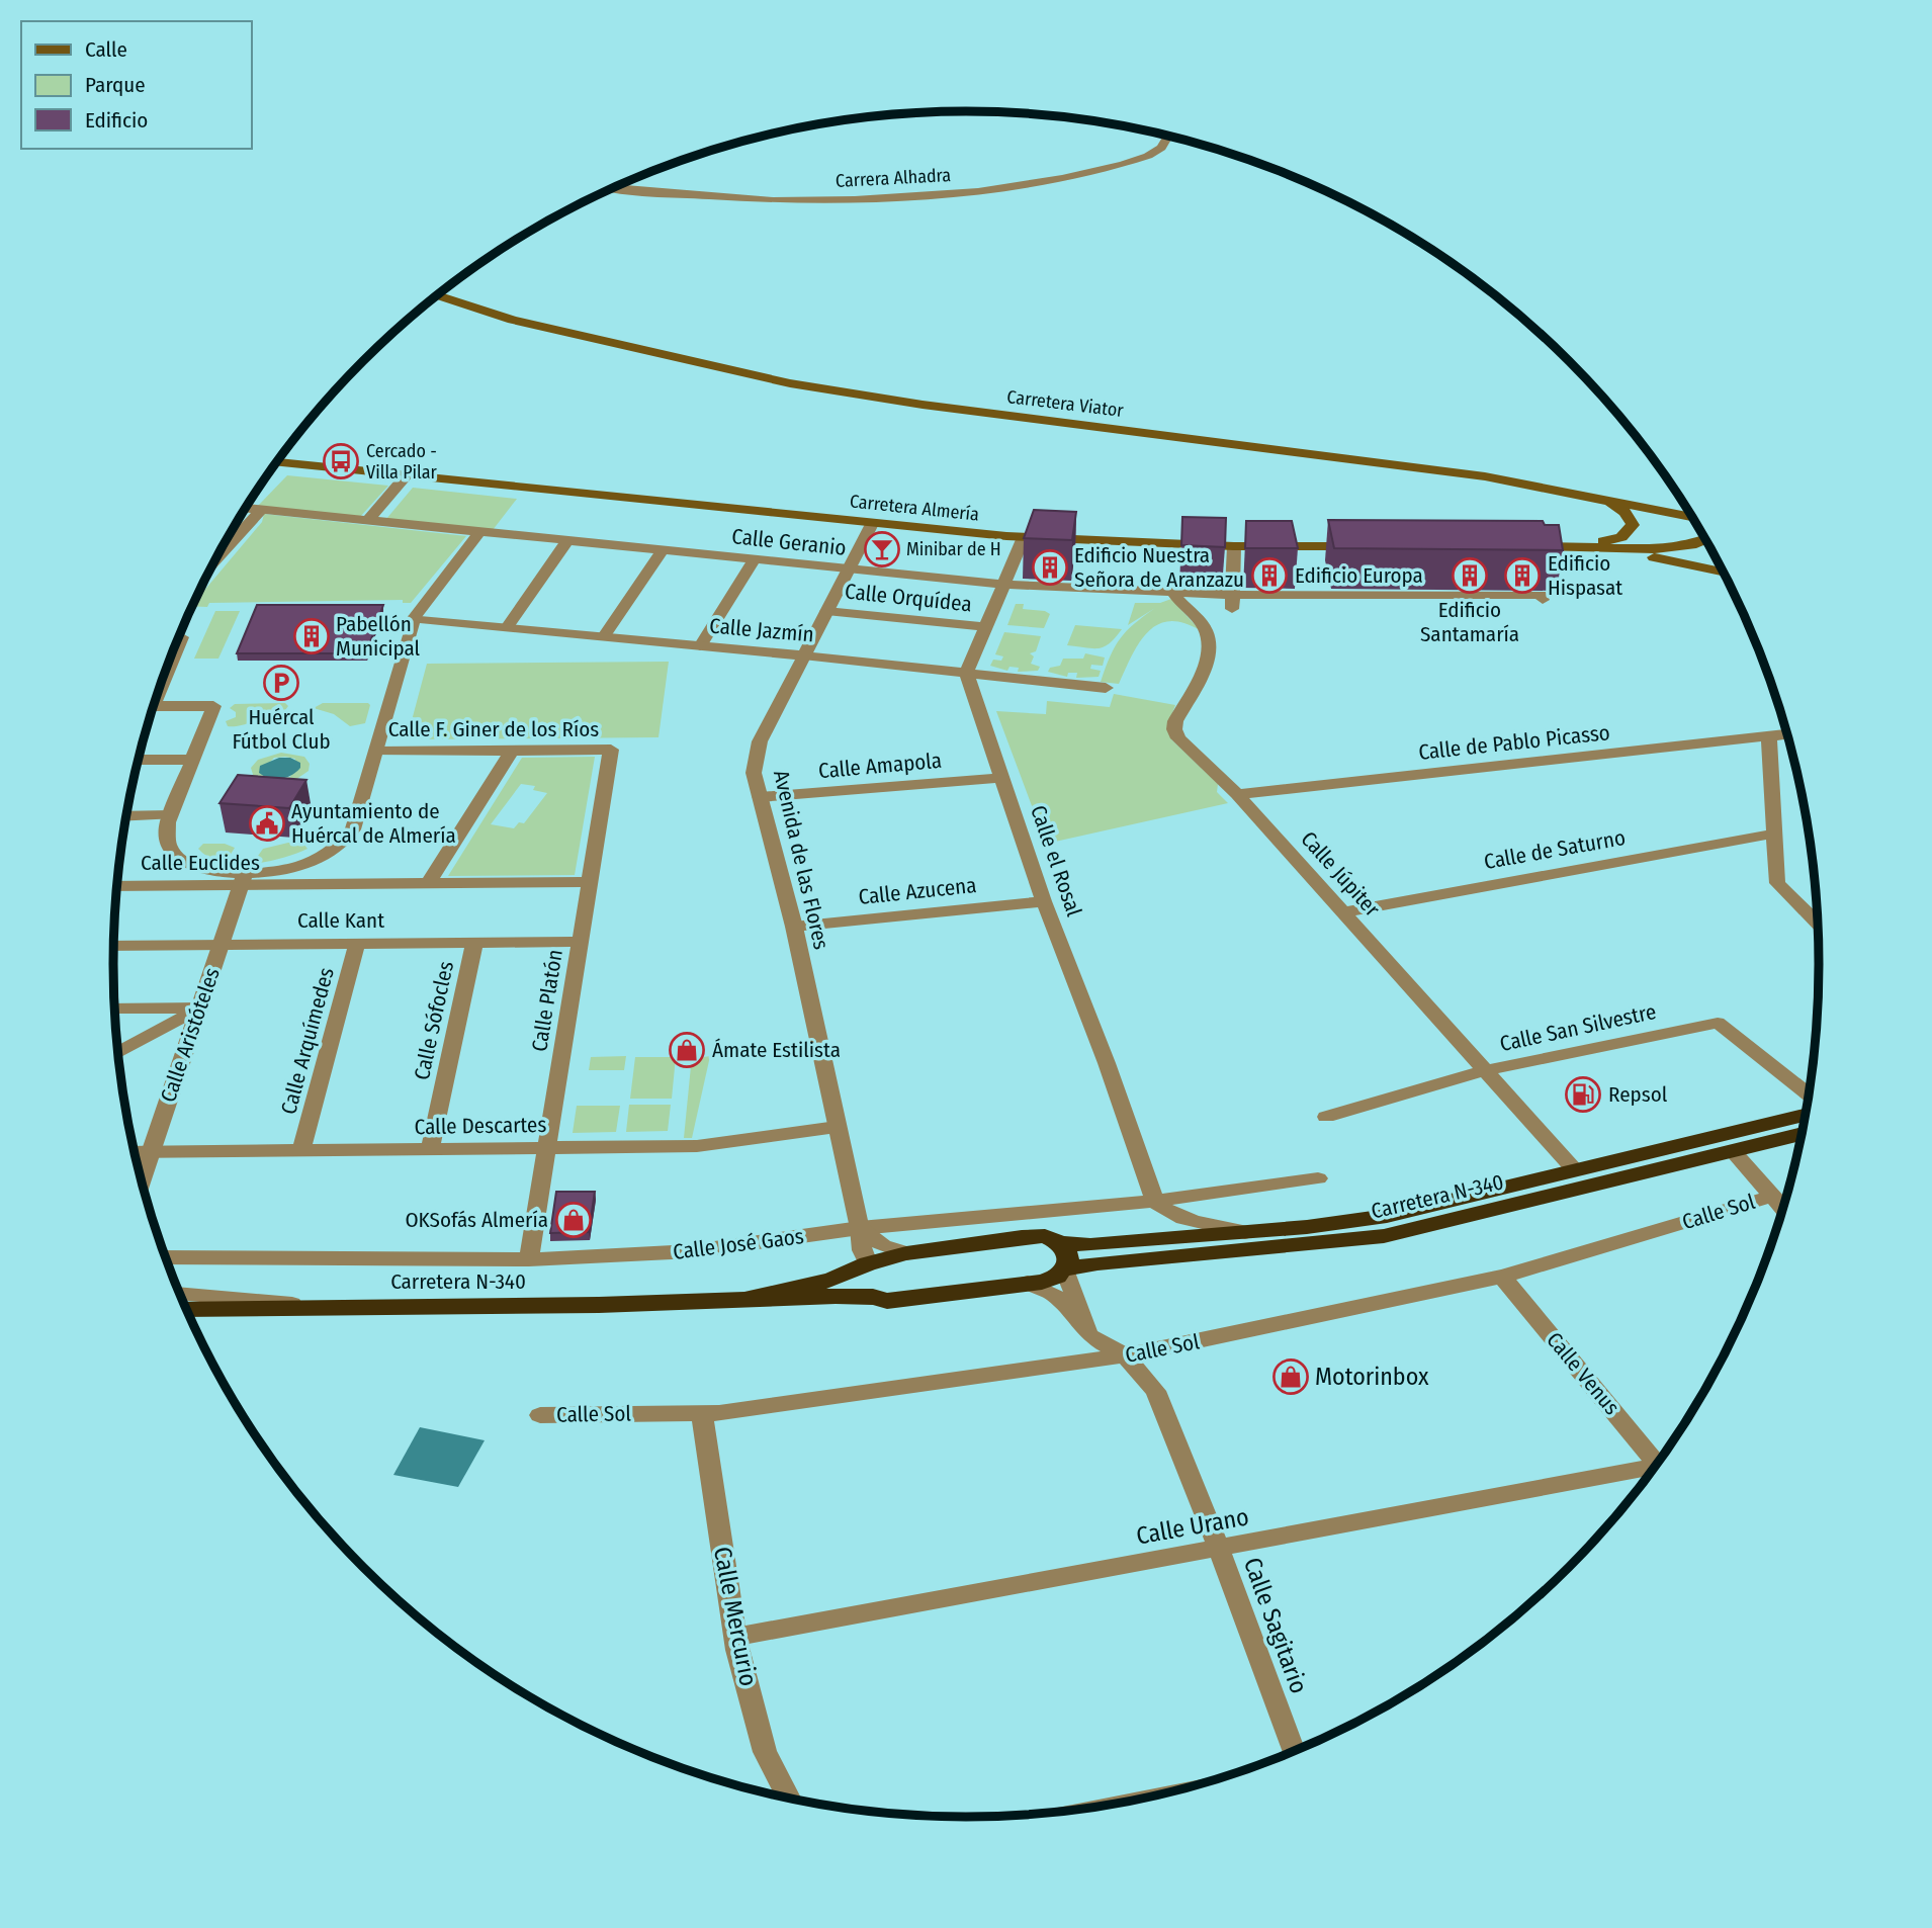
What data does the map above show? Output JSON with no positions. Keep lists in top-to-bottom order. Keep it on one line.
{"streets":{"highway":["Carretera N-340"],"main road":["Carretera Viator","Carretera Almería"],"street":["Carrera Alhadra","Calle Geranio","Calle Orquídea","Calle Jazmín","Calle F. Giner de los Ríos","Calle de Pablo Picasso","Calle Amapola","Calle de Saturno","Avenida de las Flores","Calle el Rosal","Calle Euclides","Calle Júpiter","Calle Azucena","Calle Kant","Calle Platón","Calle Sófocles","Calle San Silvestre","Calle Aristóteles","Calle Arquímedes","Calle Descartes","Calle Sol","Calle José Gaos","Calle Venus","Calle Urano","Calle Mercurio","Calle Sagitario"]},"crossings":[["Carretera Almería","Avenida de las Flores"],["Calle Geranio","Avenida de las Flores"],["Calle Geranio","Calle Júpiter"],["Calle Orquídea","Avenida de las Flores"],["Calle Jazmín","Avenida de las Flores"],["Calle Jazmín","Calle el Rosal"],["Calle F. Giner de los Ríos","Calle Platón"],["Calle de Pablo Picasso","Calle Júpiter"],["Calle Amapola","Avenida de las Flores"],["Calle Amapola","Calle el Rosal"],["Calle de Saturno","Calle Júpiter"],["Avenida de las Flores","Calle Azucena"],["Avenida de las Flores","Calle Descartes"],["Avenida de las Flores","Carretera N-340"],["Avenida de las Flores","Calle José Gaos"],["Calle el Rosal","Calle Azucena"],["Calle el Rosal","Calle José Gaos"],["Calle Euclides","Calle Platón"],["Calle Euclides","Calle Aristóteles"],["Calle Júpiter","Calle San Silvestre"],["Calle Júpiter","Carretera N-340"],["Calle Kant","Calle Platón"],["Calle Kant","Calle Sófocles"],["Calle Kant","Calle Aristóteles"],["Calle Kant","Calle Arquímedes"],["Calle Platón","Calle Descartes"],["Calle Platón","Calle José Gaos"],["Calle Sófocles","Calle Descartes"],["Calle Aristóteles","Calle Descartes"],["Calle Arquímedes","Calle Descartes"],["Carretera N-340","Calle Sagitario"],["Calle Sol","Calle Venus"],["Calle Sol","Calle Mercurio"],["Calle Sol","Calle Sagitario"],["Calle Urano","Calle Mercurio"],["Calle Urano","Calle Sagitario"]],"places":{"bus stop":["Cercado - Villa Pilar"],"bar":["Minibar de H"],"building":["Edificio Nuestra Señora de Aranzazu","Edificio Europa","Edificio Santamaría","Edificio Hispasat","Pabellón Municipal"],"parking":["Huércal Fútbol Club"],"public building":["Ayuntamiento de Huércal de Almería"],"shop":["Ámate Estilista","OKSofás Almería","Motorinbox"],"fuel station":["Repsol"]},"legend":["Calle","Parque","Edificio"]}
